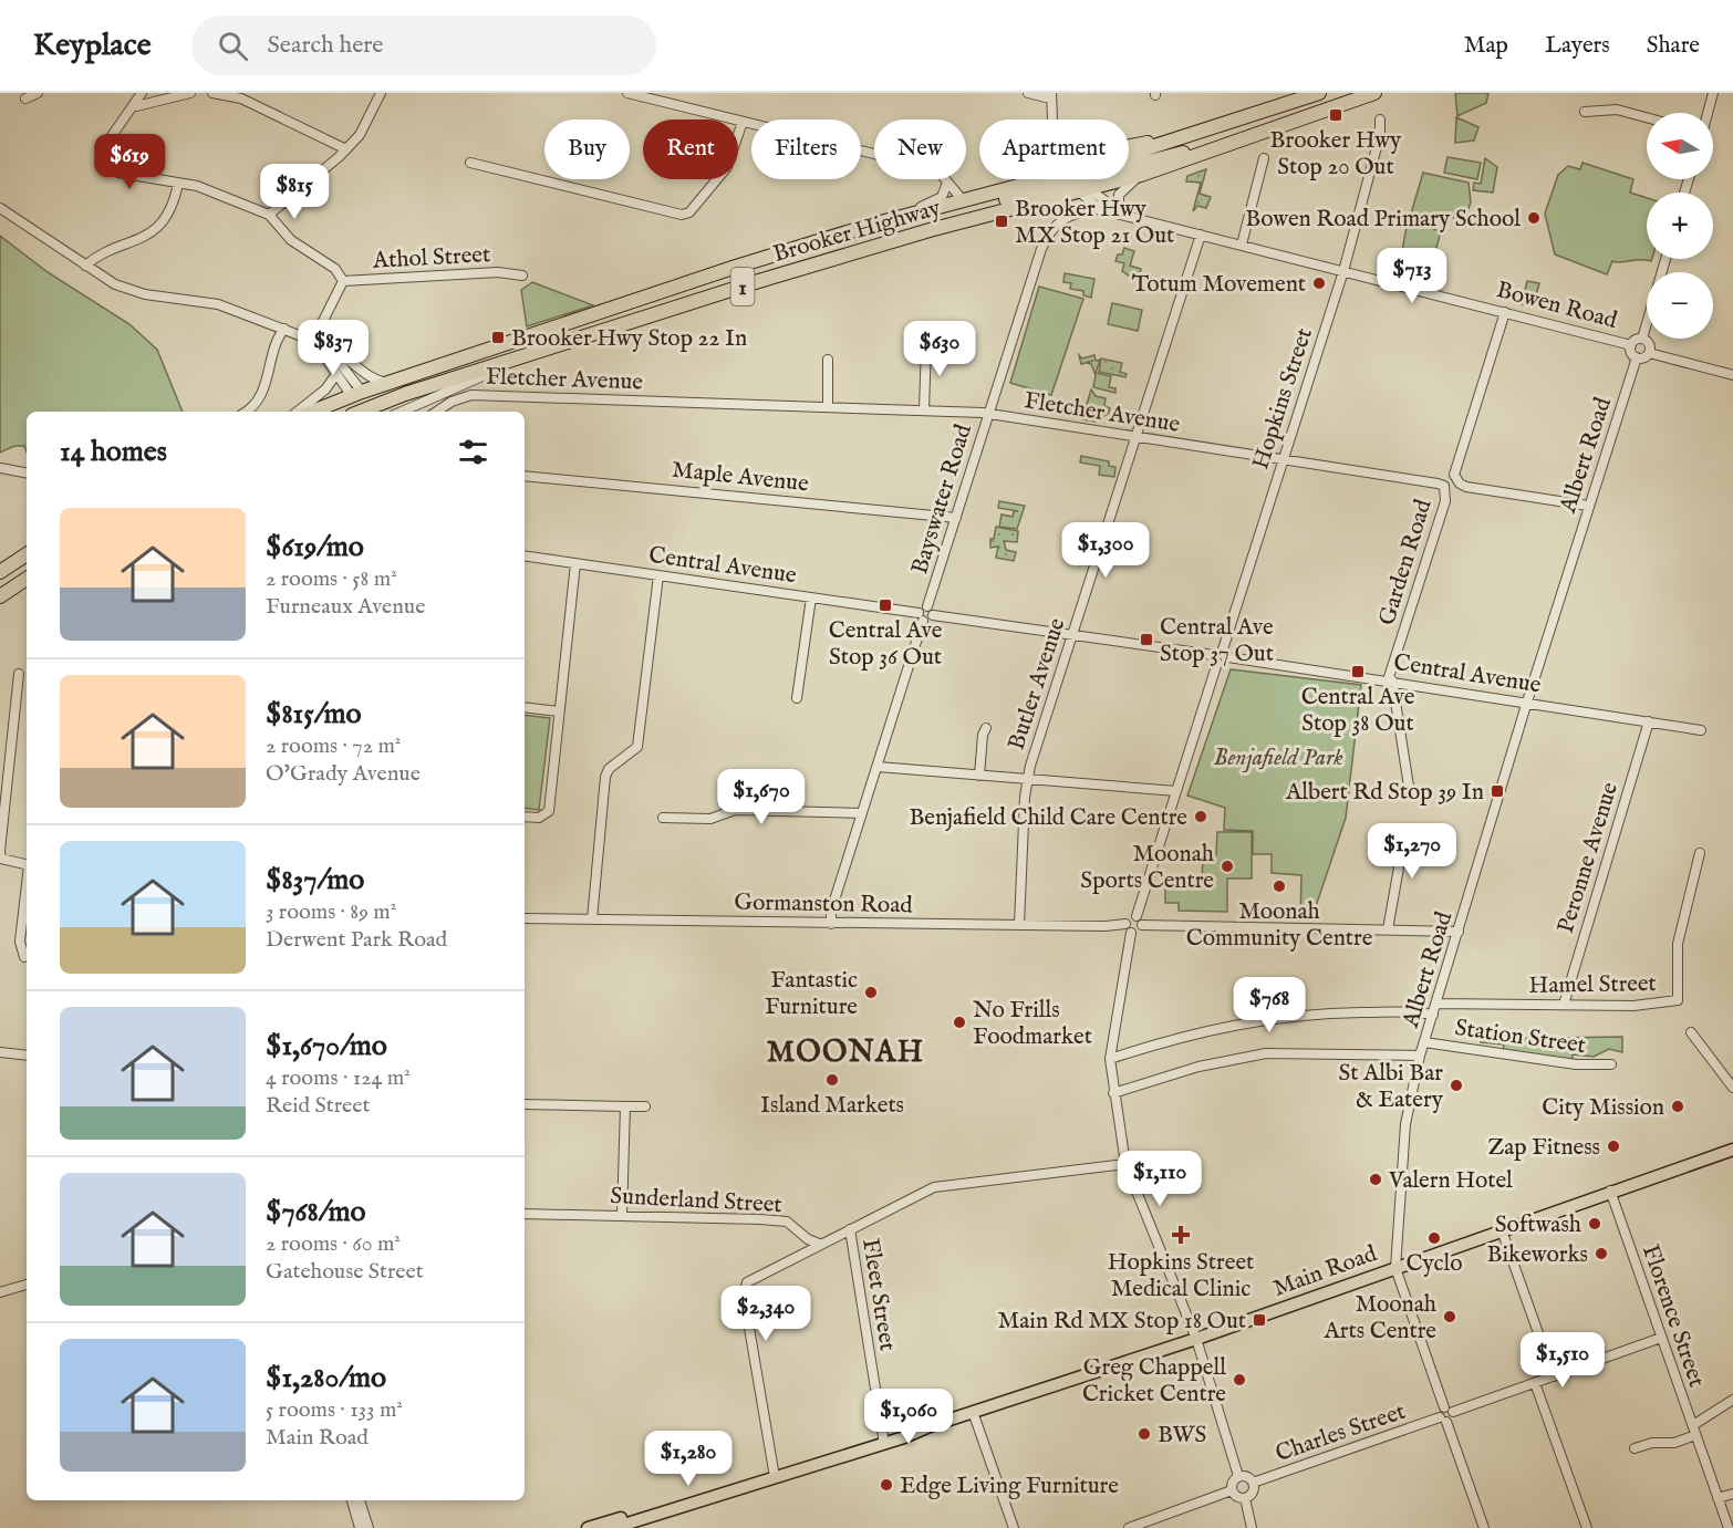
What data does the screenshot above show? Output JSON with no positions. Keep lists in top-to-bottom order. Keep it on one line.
{"streets":{"highway":["Brooker Highway","1"],"main road":["Main Road"],"street":["Athol Street","Bowen Road","Fletcher Avenue","Hopkins Street","Albert Road","Maple Avenue","Bayswater Road","Garden Road","Central Avenue","Butler Avenue","Peronne Avenue","Gormanston Road","Hamel Street","Station Street","Sunderland Street","Fleet Street","Florence Street","Charles Street"]},"crossings":[["Brooker Highway","Bowen Road"],["Bowen Road","Hopkins Street"],["Bowen Road","Albert Road"],["Bowen Road","Bayswater Road"],["Bowen Road","Garden Road"],["Bowen Road","Butler Avenue"],["Fletcher Avenue","Hopkins Street"],["Fletcher Avenue","Bayswater Road"],["Fletcher Avenue","Garden Road"],["Fletcher Avenue","Butler Avenue"],["Hopkins Street","Central Avenue"],["Albert Road","Garden Road"],["Albert Road","Central Avenue"],["Albert Road","Hamel Street"],["Albert Road","Station Street"],["Albert Road","Main Road"],["Albert Road","Charles Street"],["Maple Avenue","Bayswater Road"],["Bayswater Road","Central Avenue"],["Bayswater Road","Gormanston Road"],["Garden Road","Central Avenue"],["Central Avenue","Butler Avenue"],["Central Avenue","Peronne Avenue"],["Butler Avenue","Gormanston Road"],["Peronne Avenue","Hamel Street"],["Main Road","Fleet Street"],["Main Road","Florence Street"],["Florence Street","Charles Street"]],"districts":["MOONAH"],"parks":["Benjafield Park"],"places":{"transit":["Brooker Hwy Stop 20 Out","Brooker Hwy MX Stop 21 Out","Brooker Hwy Stop 22 In","Central Ave Stop 36 Out","Central Ave Stop 37 Out","Central Ave Stop 38 Out","Albert Rd Stop 39 In","Main Rd MX Stop 18 Out"],"other":["Bowen Road Primary School","Totum Movement","Benjafield Child Care Centre","Moonah Sports Centre","Moonah Community Centre","Fantastic Furniture","No Frills Foodmarket","Island Markets","St Albi Bar & Eatery","City Mission","Zap Fitness","Valern Hotel","Softwash","Cyclo","Bikeworks","Moonah Arts Centre","Greg Chappell Cricket Centre","BWS","Edge Living Furniture"],"health":["Hopkins Street Medical Clinic"]},"north":"left","page":{"header":"Keyplace","search":"Search here","nav":["Map","Layers","Share"],"map_buttons":["+","−"],"chip":["Buy","Rent","Filters","New","Apartment"],"price":["$619","$815","$713","$837","$630","$1,300","$1,670","$1,270","$768","$1,110","$2,340","$1,510","$1,060","$1,280"],"heading":"14 homes","list":[{"name":"$619/mo","note":"2 rooms · 58 m² · Furneaux Avenue"},{"name":"$815/mo","note":"2 rooms · 72 m² · O'Grady Avenue"},{"name":"$837/mo","note":"3 rooms · 89 m² · Derwent Park Road"},{"name":"$1,670/mo","note":"4 rooms · 124 m² · Reid Street"},{"name":"$768/mo","note":"2 rooms · 60 m² · Gatehouse Street"},{"name":"$1,280/mo","note":"5 rooms · 133 m² · Main Road"}]}}
